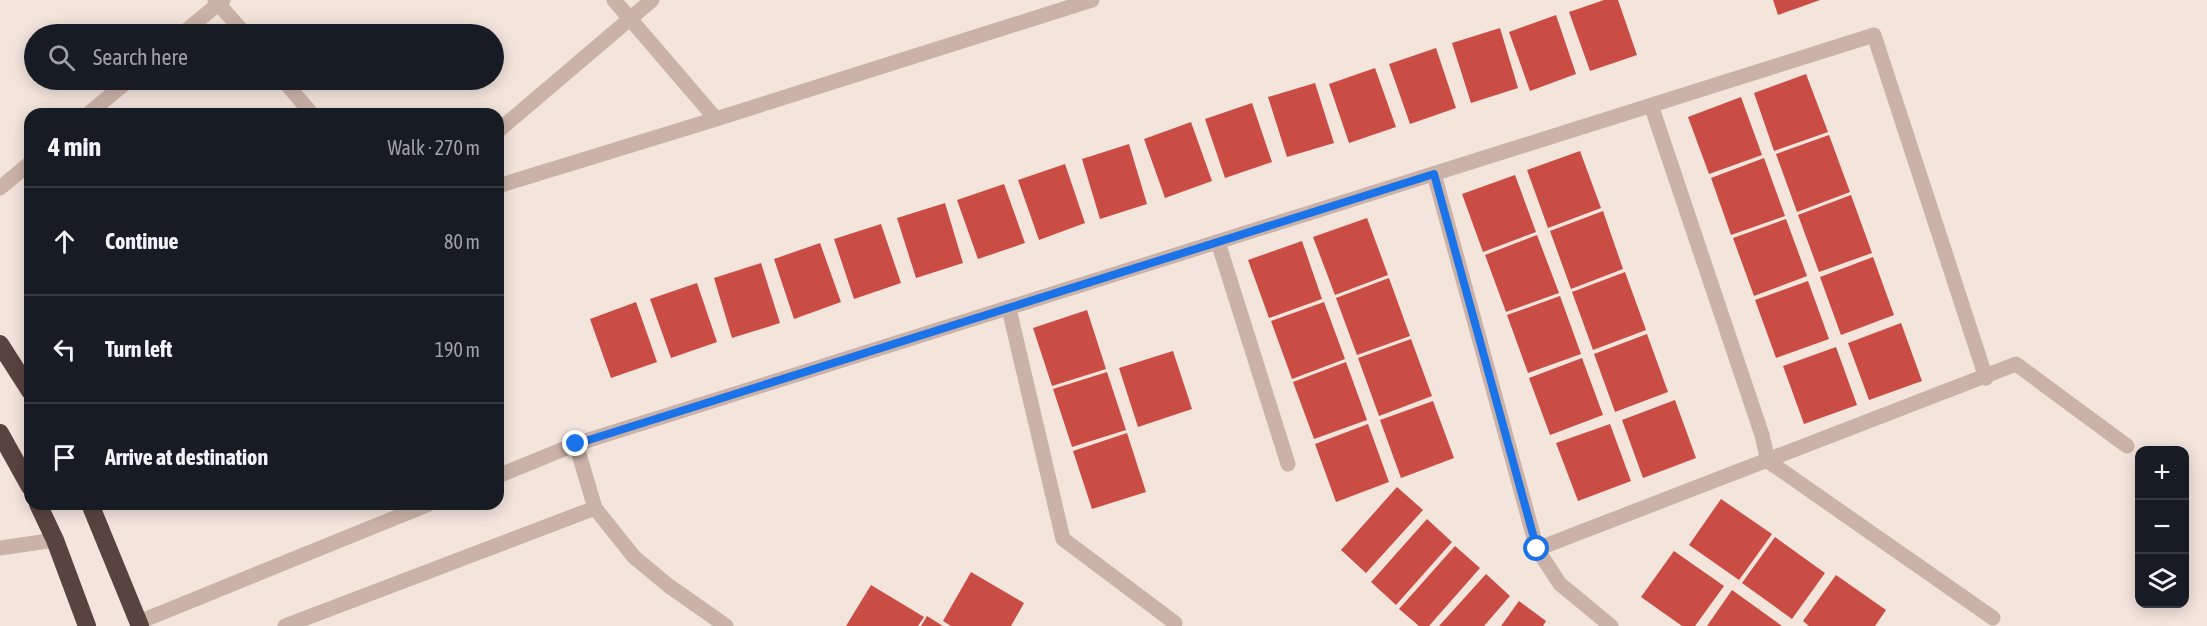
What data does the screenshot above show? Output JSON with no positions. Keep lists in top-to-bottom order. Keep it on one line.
{"page":{"search":"Search here","heading":["4 min","Walk · 270 m"],"list":[["Continue","80 m"],["Turn left","190 m"],"Arrive at destination"],"map_buttons":["+","−"]}}
